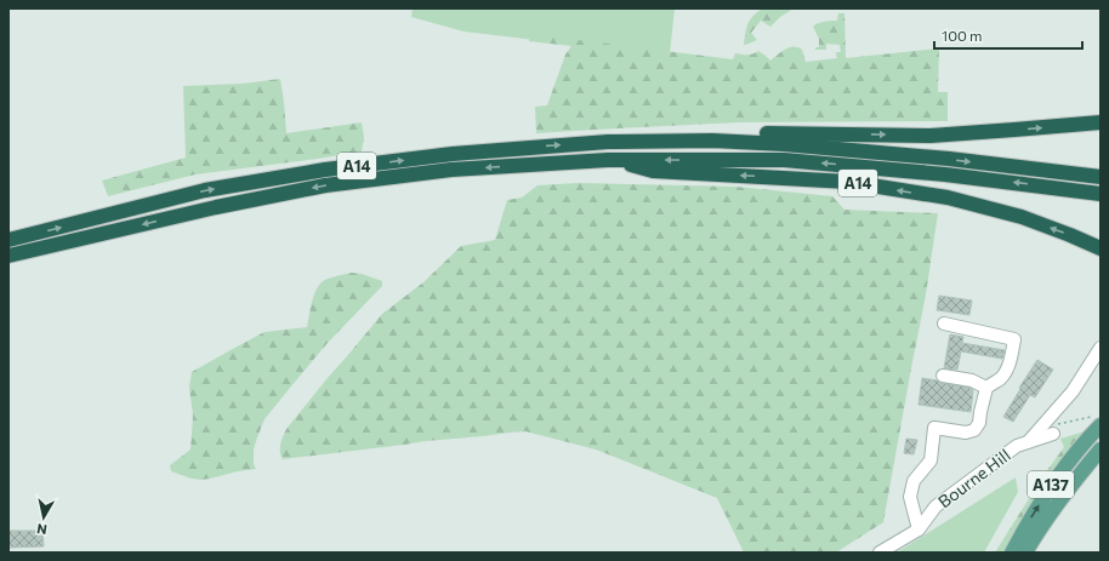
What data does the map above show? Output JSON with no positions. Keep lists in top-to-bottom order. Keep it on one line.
{"streets":{"highway":["A14"],"main road":["A137"],"street":["Bourne Hill"]},"scale_bar":"100 m","north":"bottom"}
